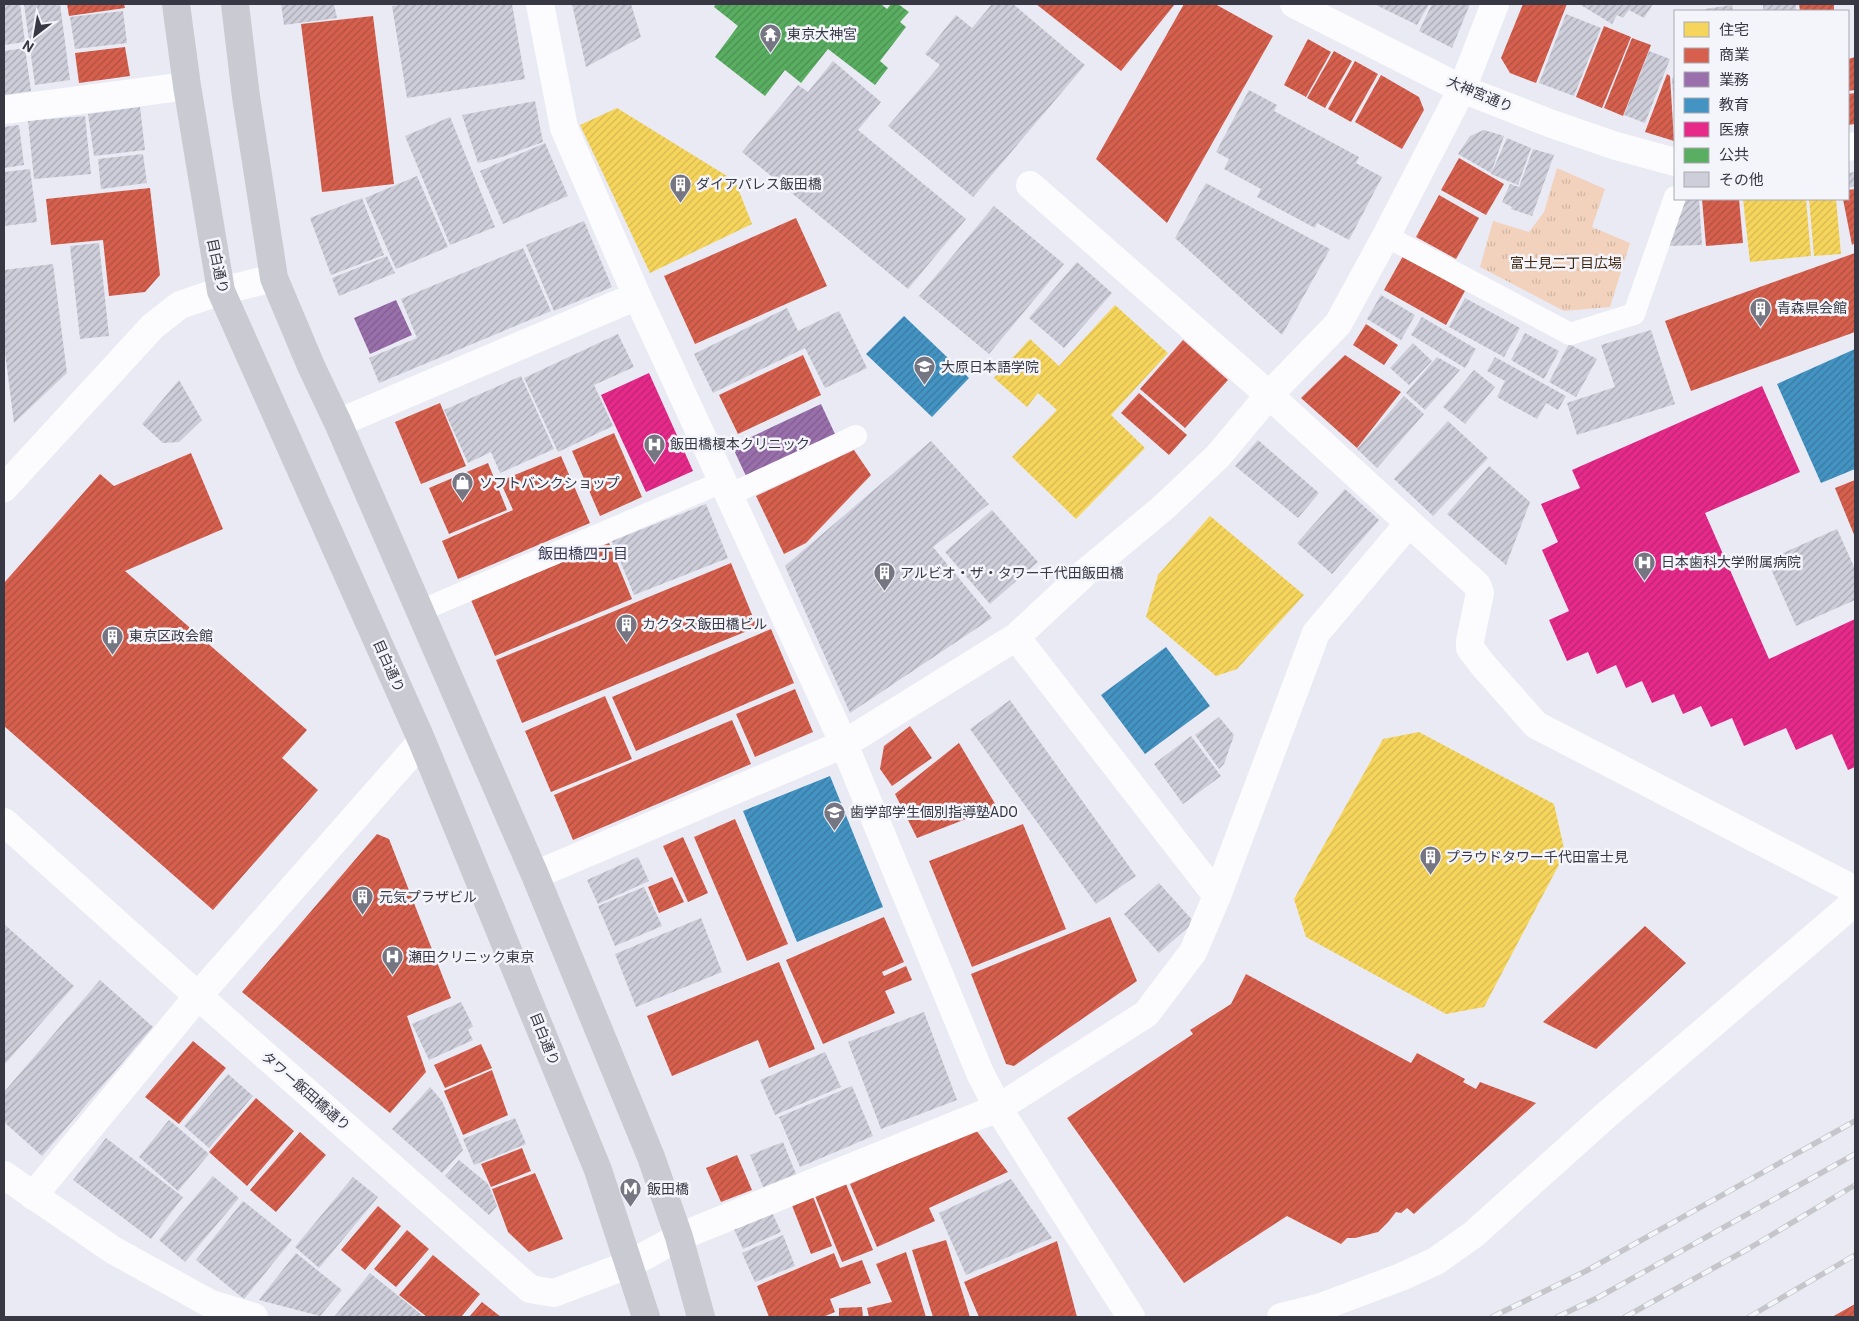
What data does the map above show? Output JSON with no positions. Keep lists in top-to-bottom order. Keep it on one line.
{"streets":{"main road":["目白通り"],"street":["大神宮通り","タワー飯田橋通り"]},"crossings":[["目白通り","タワー飯田橋通り"]],"districts":["飯田橋四丁目"],"parks":["富士見二丁目広場"],"places":{"temple":["東京大神宮"],"building":["ダイアパレス飯田橋","青森県会館","アルビオ・ザ・タワー千代田飯田橋","カクタス飯田橋ビル","東京区政会館","プラウドタワー千代田富士見","元気プラザビル"],"school or university":["大原日本語学院","歯学部学生個別指導塾ADO"],"hospital":["飯田橋榎本クリニック","日本歯科大学附属病院","瀬田クリニック東京"],"shop":["ソフトバンクショップ"],"metro station":["飯田橋"]},"legend":["住宅","商業","業務","教育","医療","公共","その他"],"north":"bottom left"}
